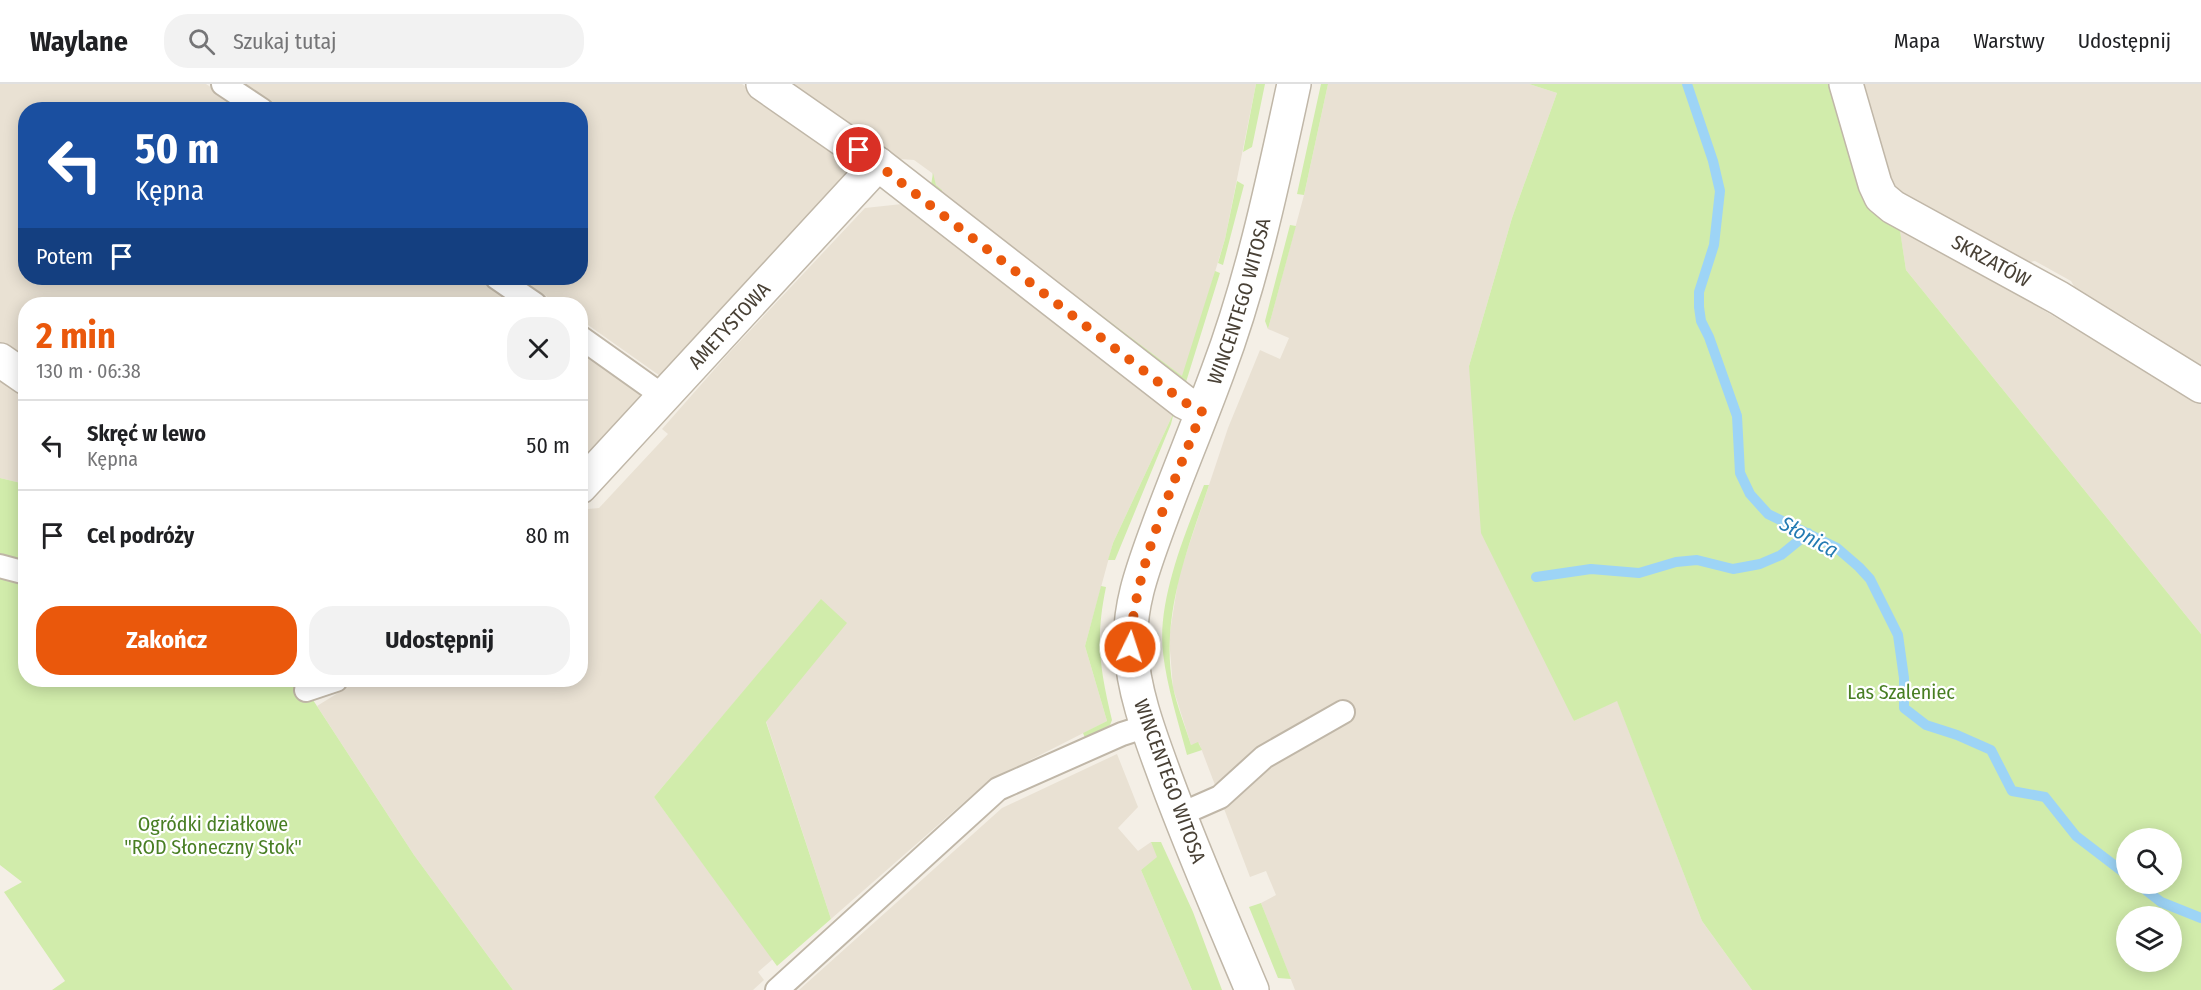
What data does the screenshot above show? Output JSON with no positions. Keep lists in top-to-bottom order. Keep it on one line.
{"streets":{"street":["SKRZATÓW","WINCENTEGO WITOSA","AMETYSTOWA"]},"water":["Słonica"],"parks":["Las Szaleniec","Ogródki działkowe \"ROD Słoneczny Stok\""],"page":{"header":"Waylane","search":"Szukaj tutaj","nav":["Mapa","Warstwy","Udostępnij"],"turn":["50 m","Kępna"],"then":"Potem","heading":["2 min","130 m · 06:38"],"list":[{"name":"Skręć w lewo","note":"Kępna","value":"50 m"},{"name":"Cel podróży","value":"80 m"}],"buttons":["Zakończ","Udostępnij"]}}
